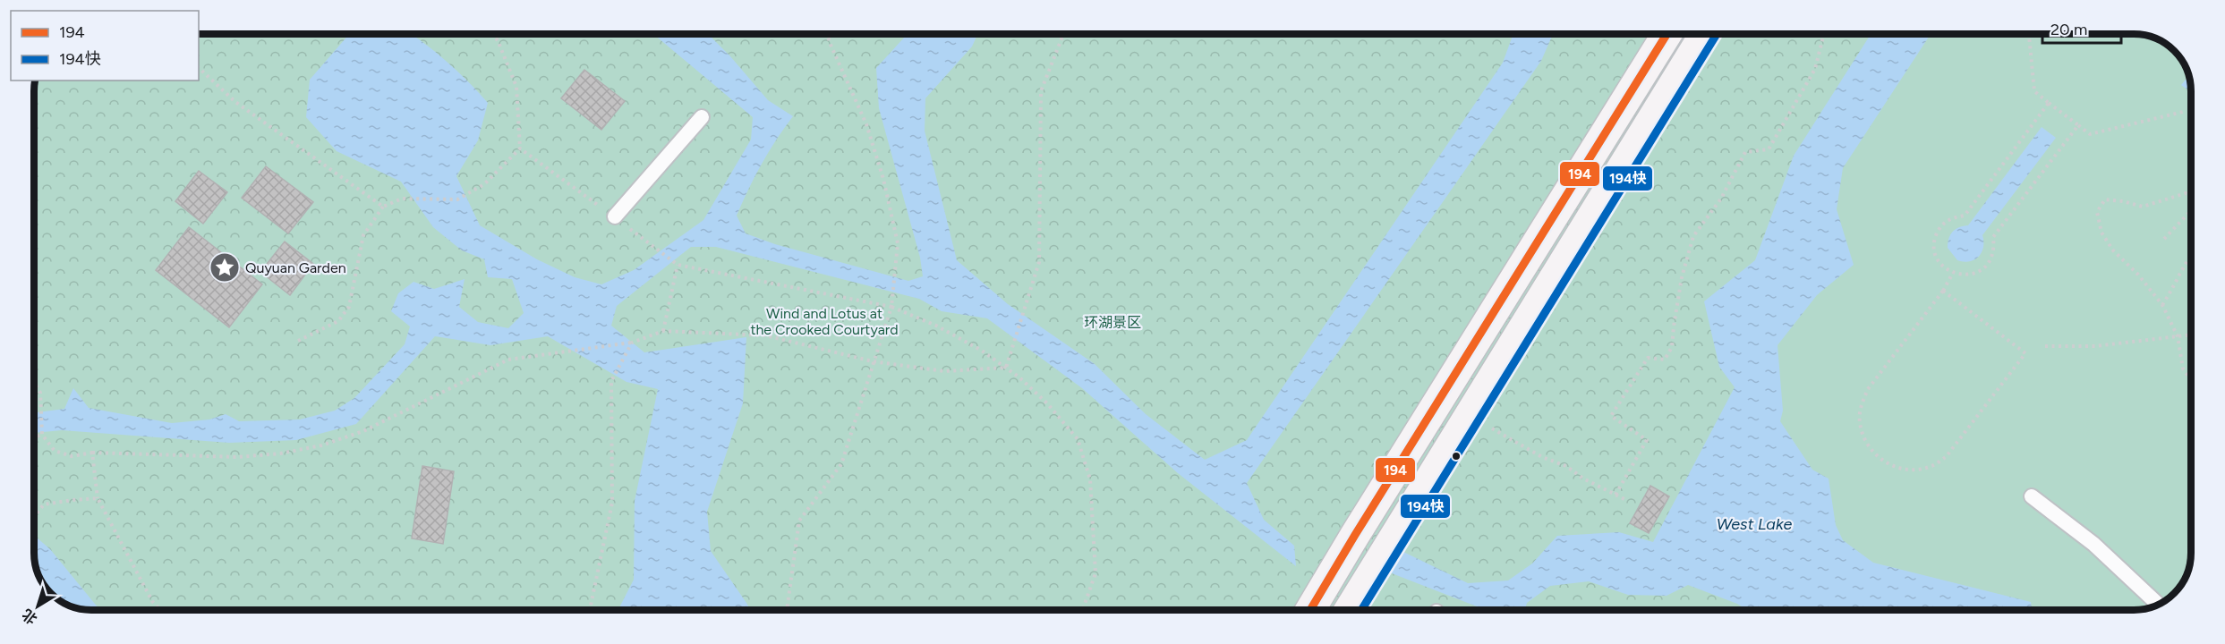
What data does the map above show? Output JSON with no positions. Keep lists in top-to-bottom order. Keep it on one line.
{"water":["West Lake"],"parks":["Wind and Lotus at the Crooked Courtyard","环湖景区"],"places":{"place":["Quyuan Garden"]},"lines":["transit line 194","transit line 194快"],"legend":["194","194快"],"scale_bar":"20 m","north":"bottom left"}
